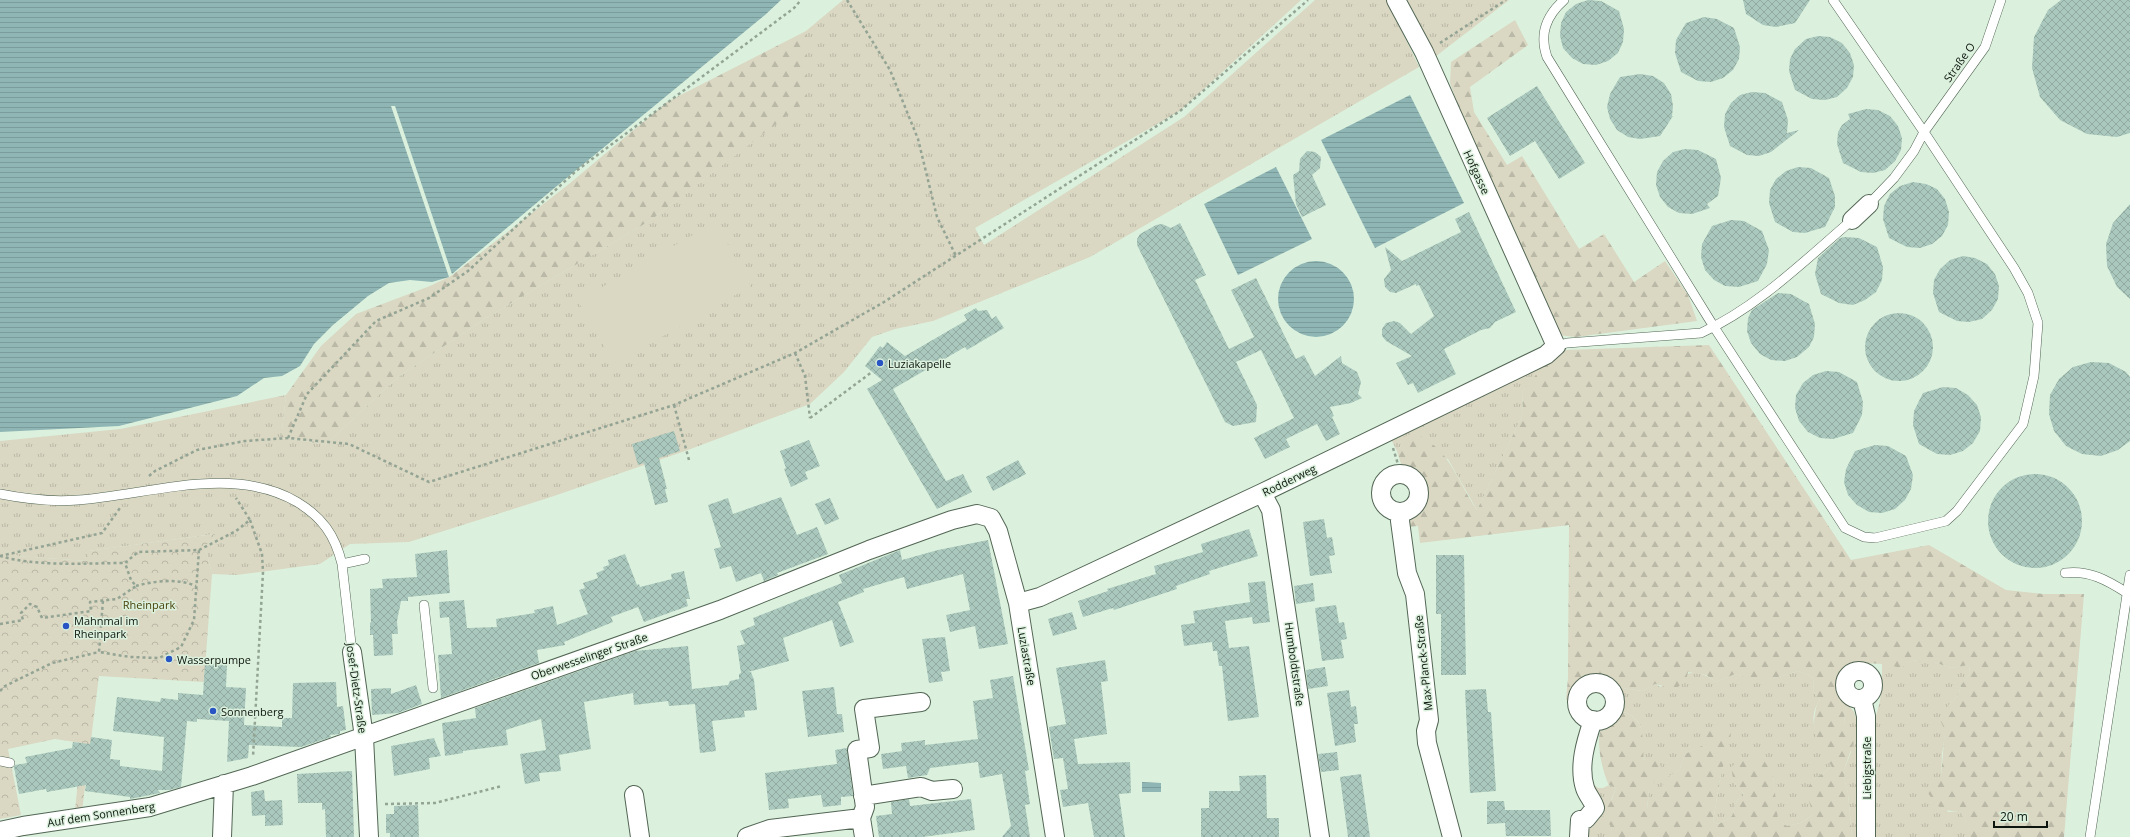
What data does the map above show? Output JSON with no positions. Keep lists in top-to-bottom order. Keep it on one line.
{"streets":{"street":["Hofgasse","Rodderweg","Oberwesselinger Straße","Luziastraße","Max-Planck-Straße","Humboldtstraße","Josef-Dietz-Straße","Liebigstraße","Auf dem Sonnenberg"],"lane":["Straße O"]},"crossings":[["Hofgasse","Rodderweg"],["Rodderweg","Luziastraße"],["Rodderweg","Humboldtstraße"],["Oberwesselinger Straße","Luziastraße"],["Oberwesselinger Straße","Josef-Dietz-Straße"],["Oberwesselinger Straße","Auf dem Sonnenberg"]],"parks":["Rheinpark"],"places":["Luziakapelle","Mahnmal im Rheinpark","Wasserpumpe","Sonnenberg"],"scale_bar":"20 m"}
